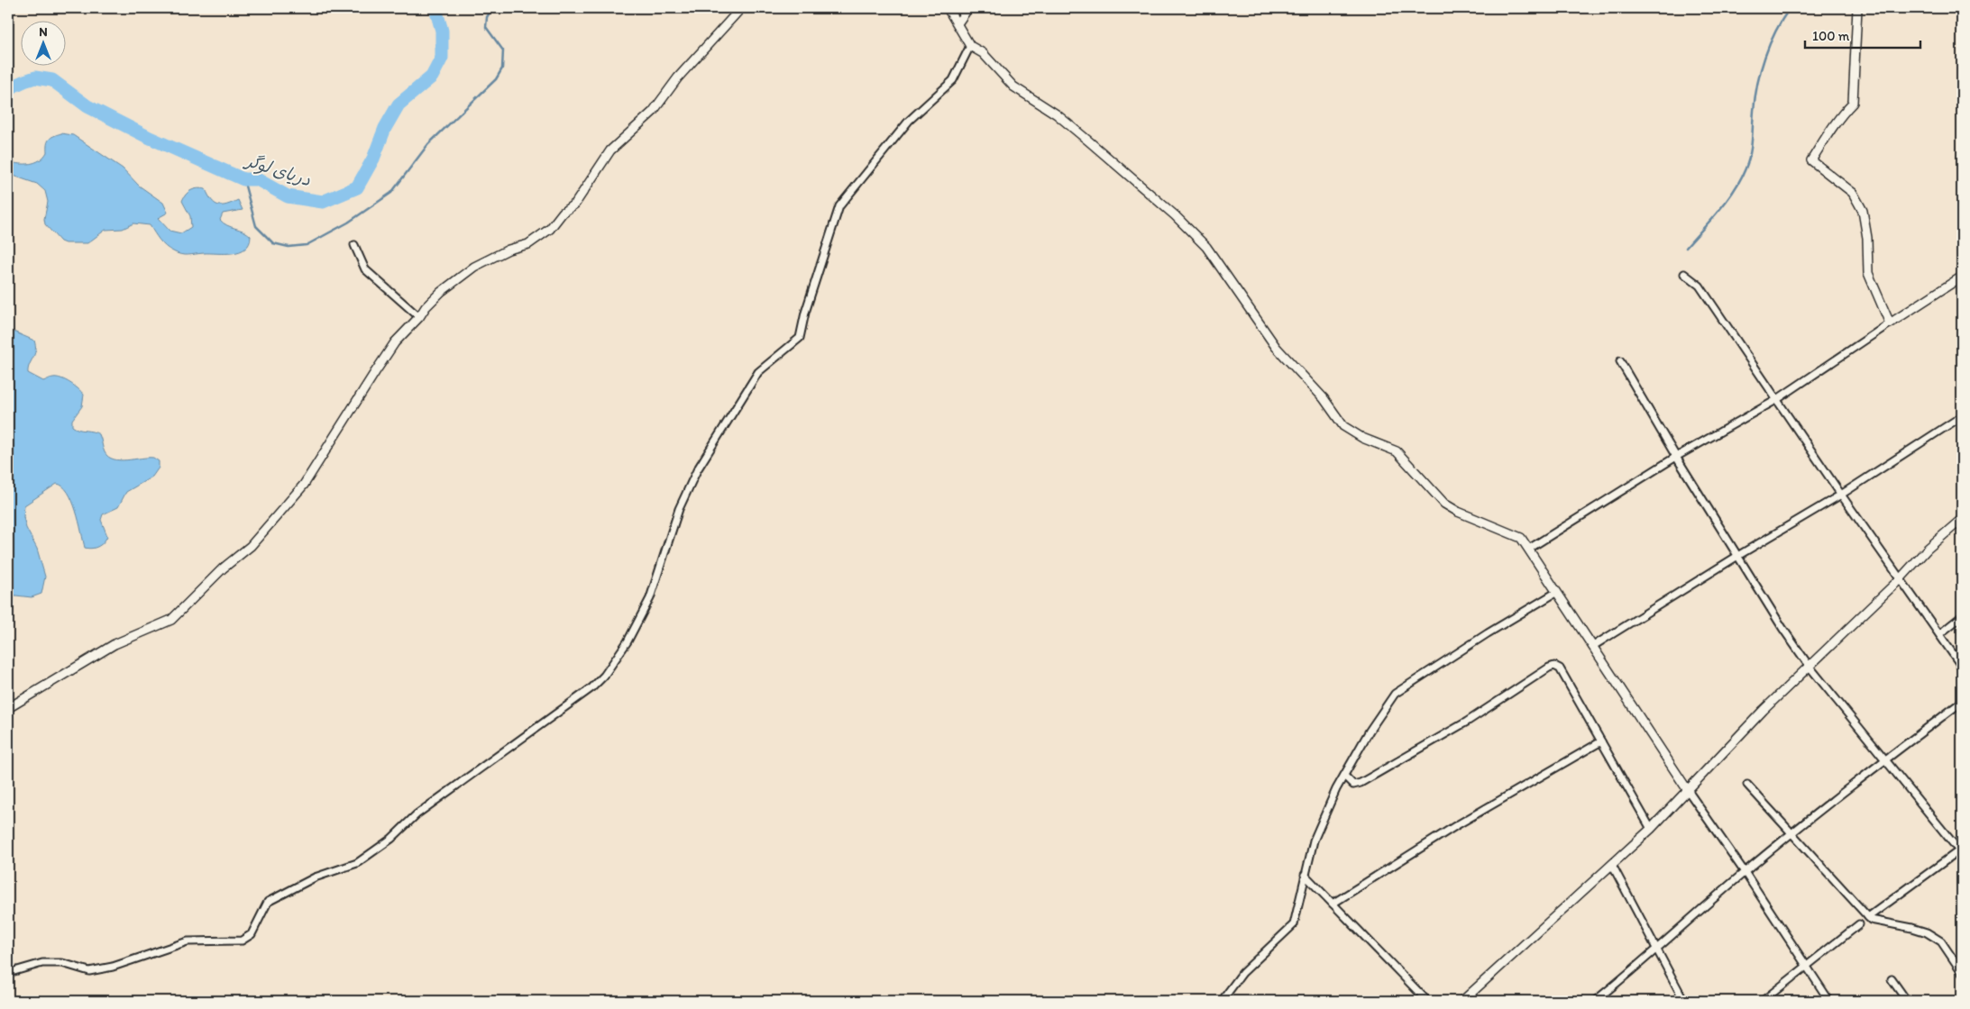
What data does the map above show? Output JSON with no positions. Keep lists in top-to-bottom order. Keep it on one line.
{"water":["دریای لوگر"],"scale_bar":"100 m","north":"top"}
